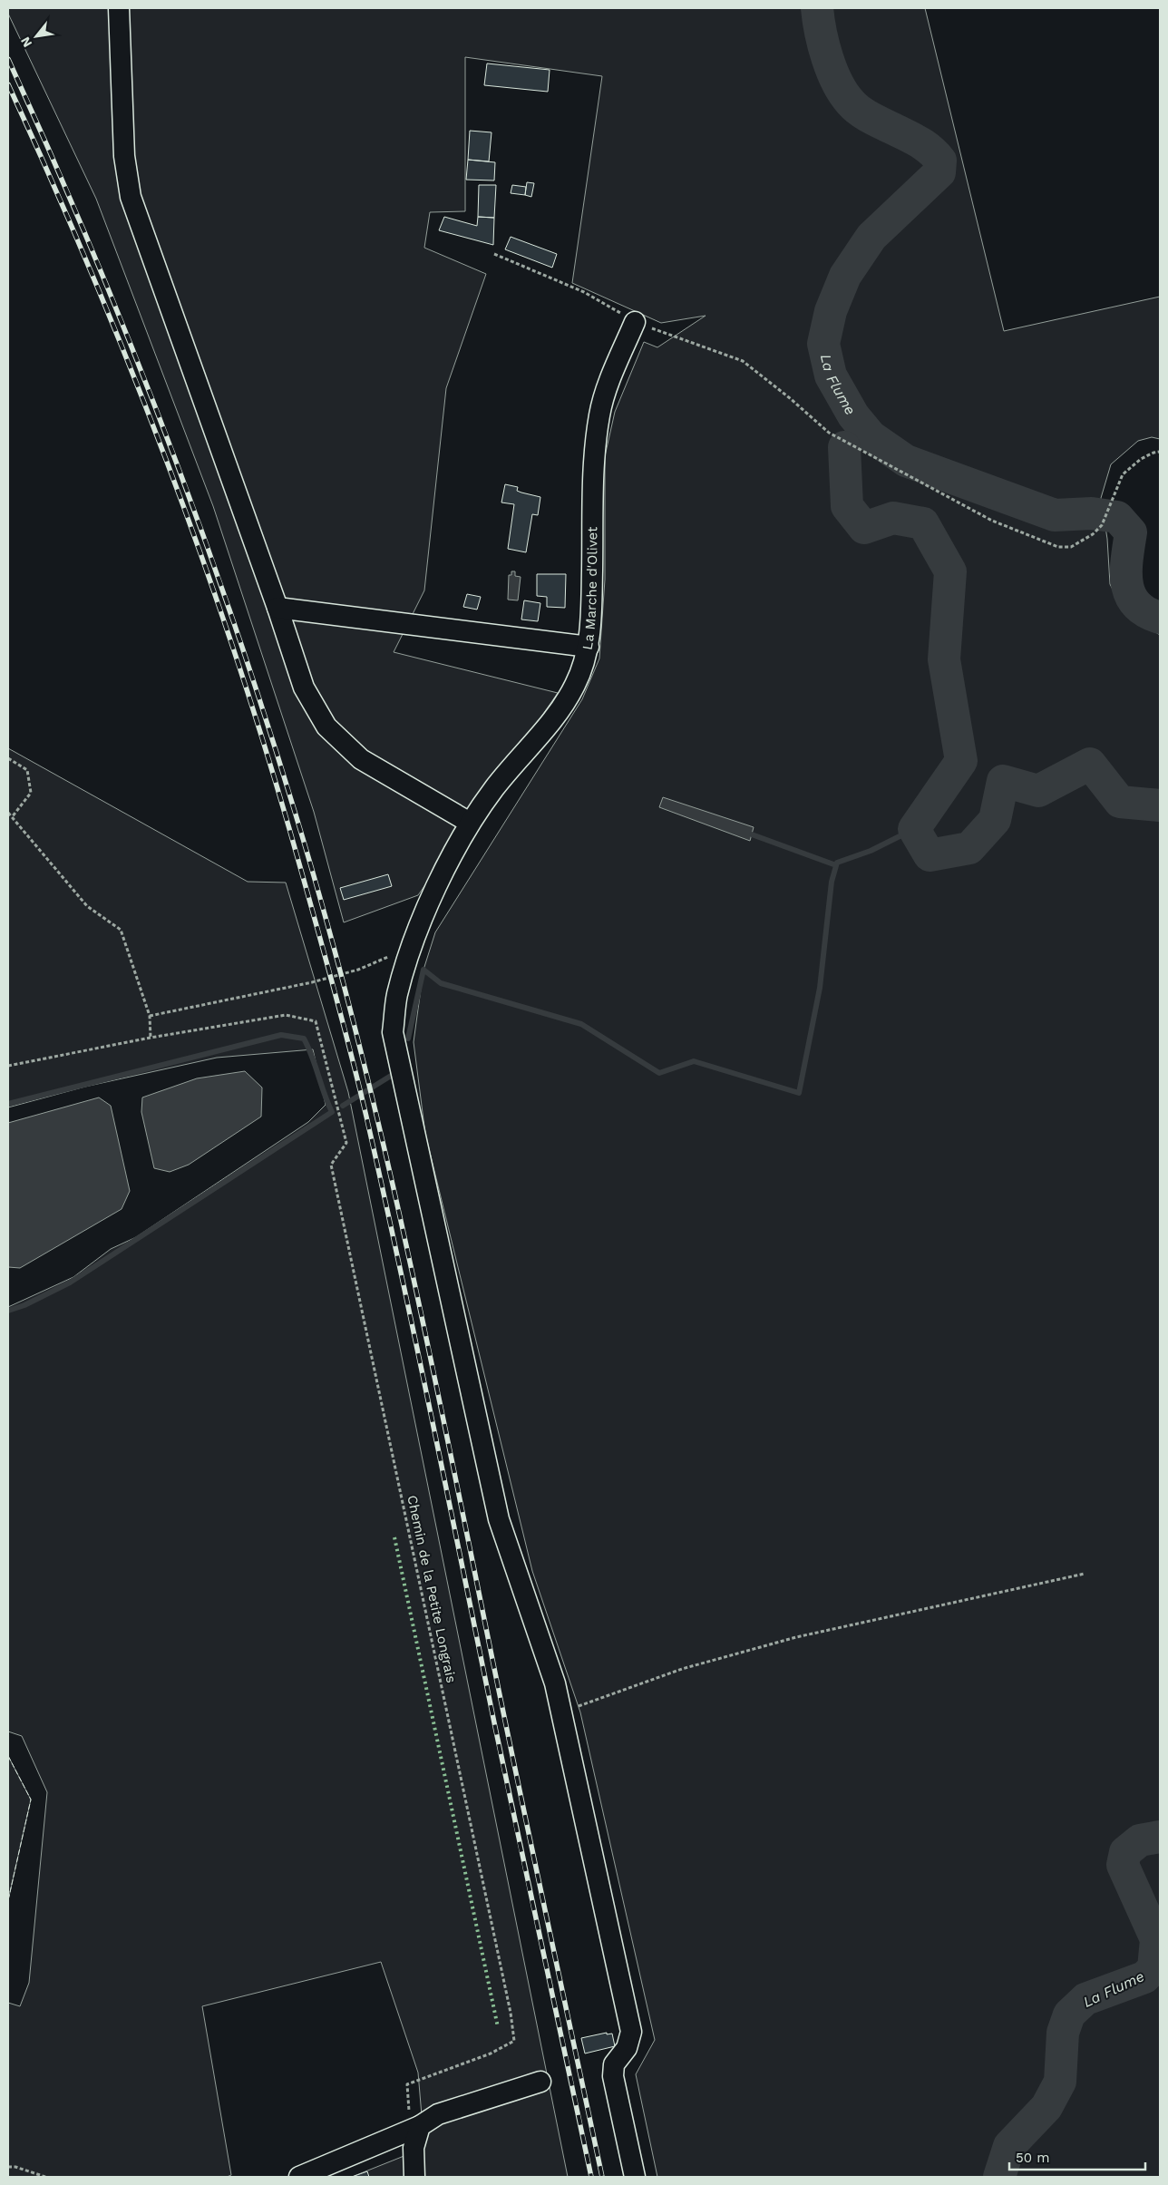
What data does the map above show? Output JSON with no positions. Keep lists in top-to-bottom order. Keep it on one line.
{"streets":{"street":["La Marche d'Olivet"],"path":["Chemin de la Petite Longrais"]},"water":["La Flume"],"scale_bar":"50 m","north":"bottom left"}
